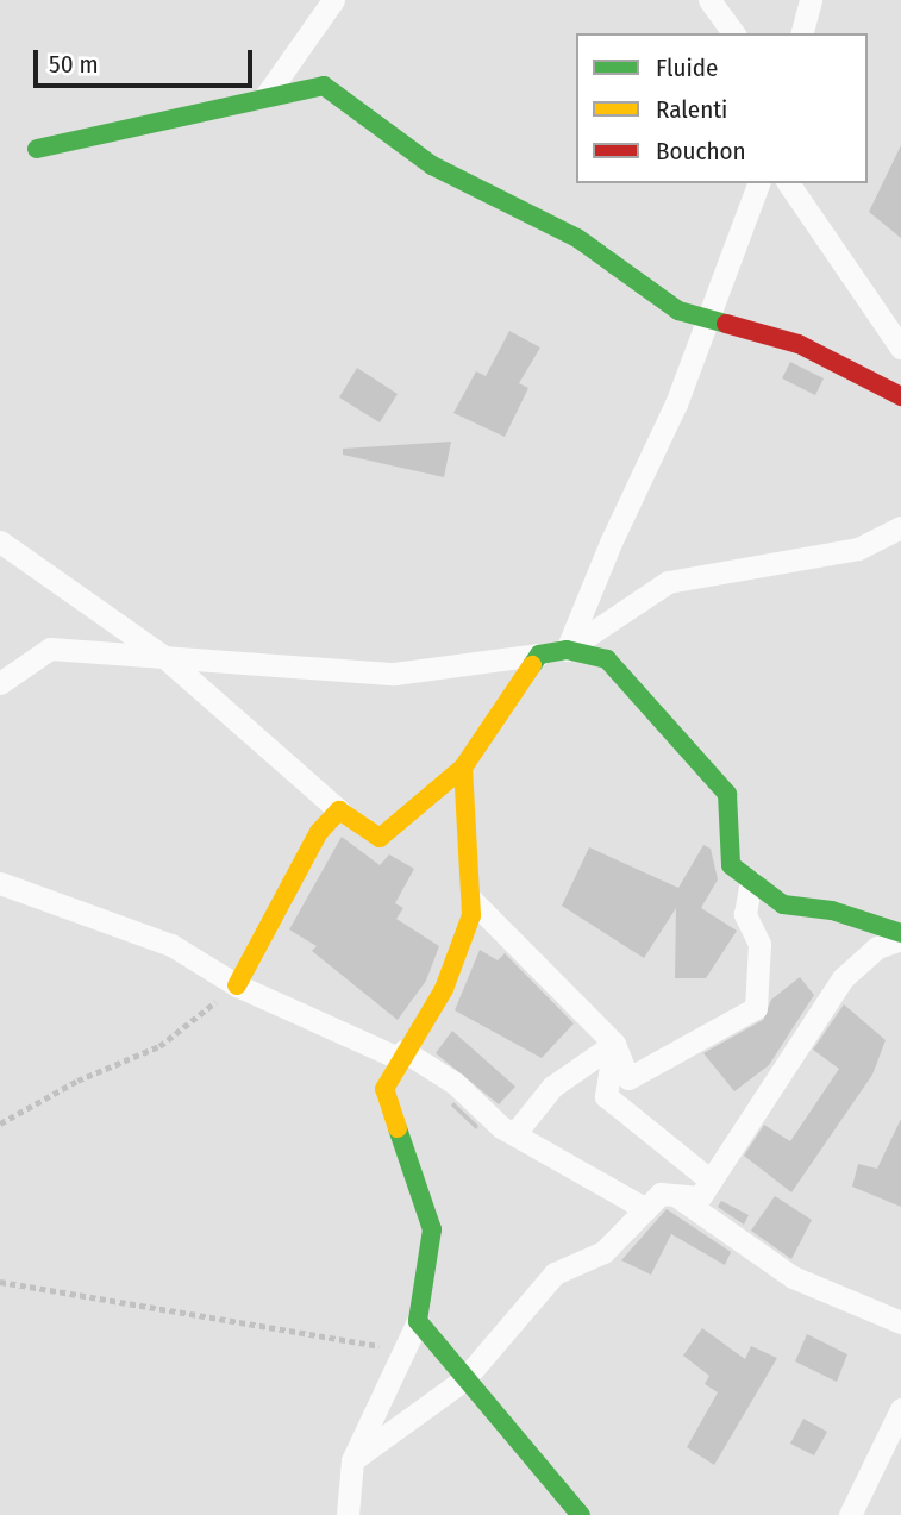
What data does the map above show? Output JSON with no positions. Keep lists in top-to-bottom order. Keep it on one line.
{"legend":["Fluide","Ralenti","Bouchon"],"scale_bar":"50 m"}
